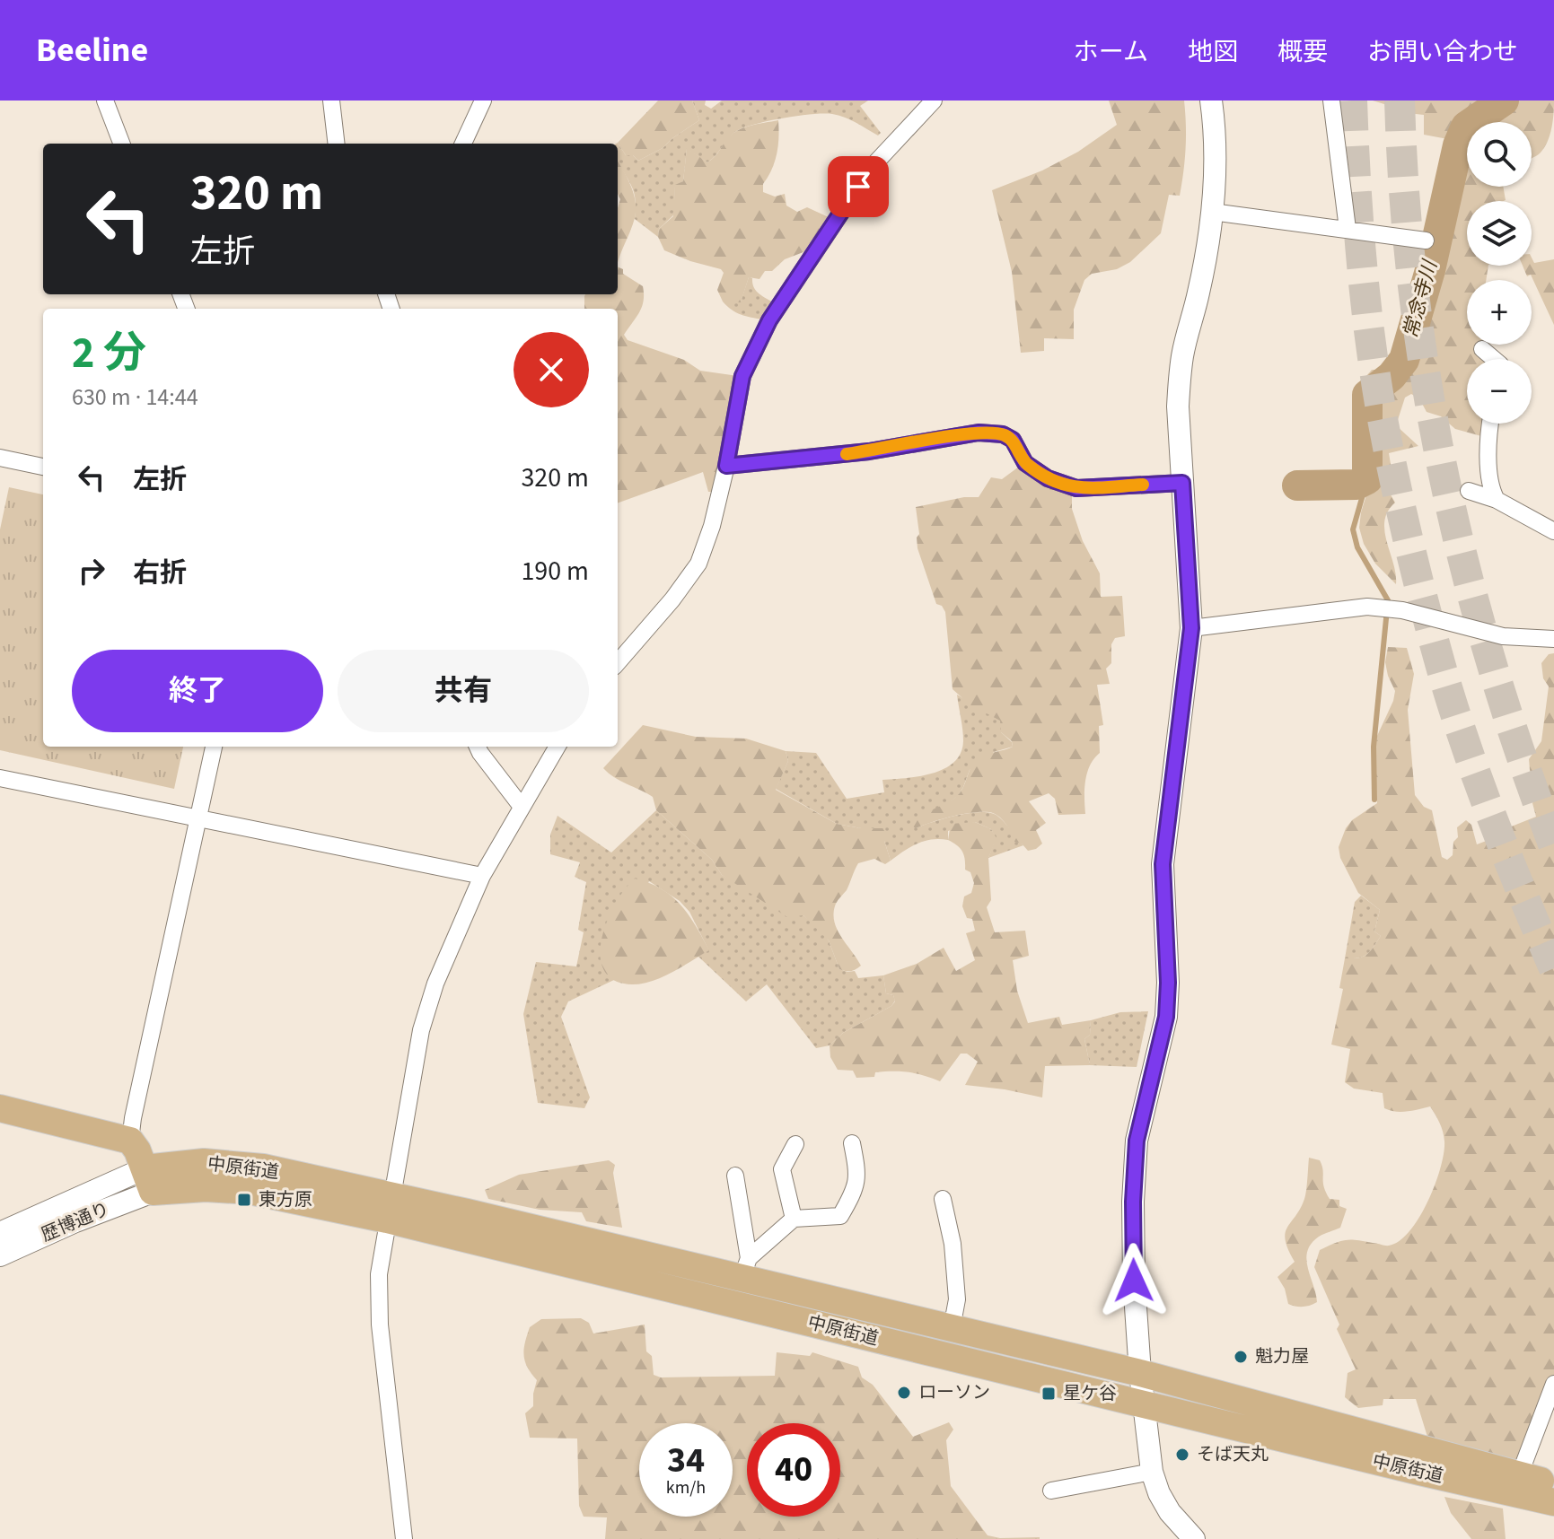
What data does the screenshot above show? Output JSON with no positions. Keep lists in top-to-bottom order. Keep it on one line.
{"streets":{"main road":["中原街道"],"street":["歴博通り"]},"crossings":[["中原街道","歴博通り"]],"water":["常念寺川"],"places":{"transit":["東方原","星ケ谷"],"other":["魁力屋","ローソン","そば天丸"]},"page":{"header":"Beeline","nav":["ホーム","地図","概要","お問い合わせ"],"map_buttons":["+","−"],"turn":["320 m","左折"],"heading":["2 分","630 m · 14:44"],"list":[{"name":"左折","value":"320 m"},{"name":"右折","value":"190 m"}],"buttons":["終了","共有"],"speed":"34 km/h","limit":"40"}}
